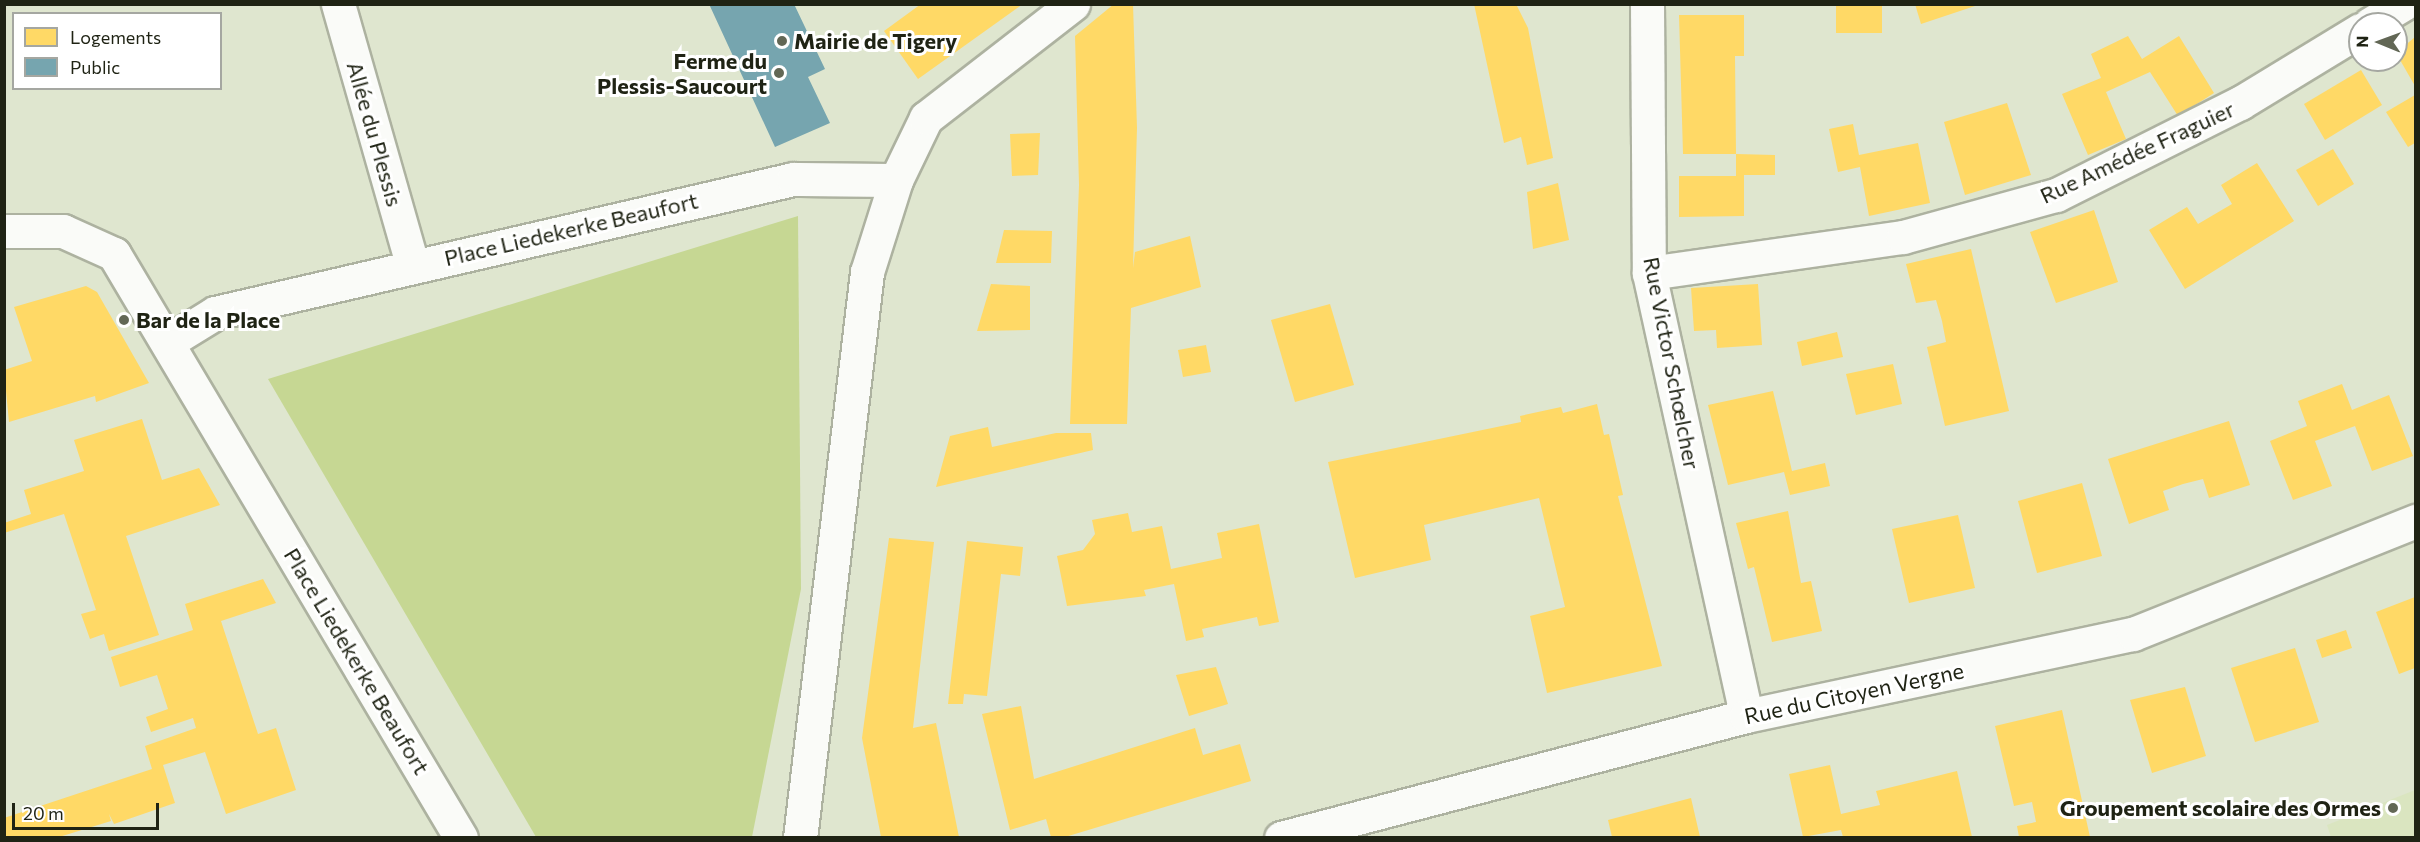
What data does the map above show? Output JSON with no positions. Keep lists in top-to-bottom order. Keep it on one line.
{"streets":{"street":["Allée du Plessis","Rue Amédée Fraguier","Place Liedekerke Beaufort","Rue Victor Schœlcher","Rue du Citoyen Vergne"]},"crossings":[["Allée du Plessis","Place Liedekerke Beaufort"],["Rue Amédée Fraguier","Rue Victor Schœlcher"],["Rue Victor Schœlcher","Rue du Citoyen Vergne"]],"places":["Mairie de Tigery","Ferme du Plessis-Saucourt","Bar de la Place","Groupement scolaire des Ormes"],"legend":["Logements","Public"],"scale_bar":"20 m","north":"left"}
